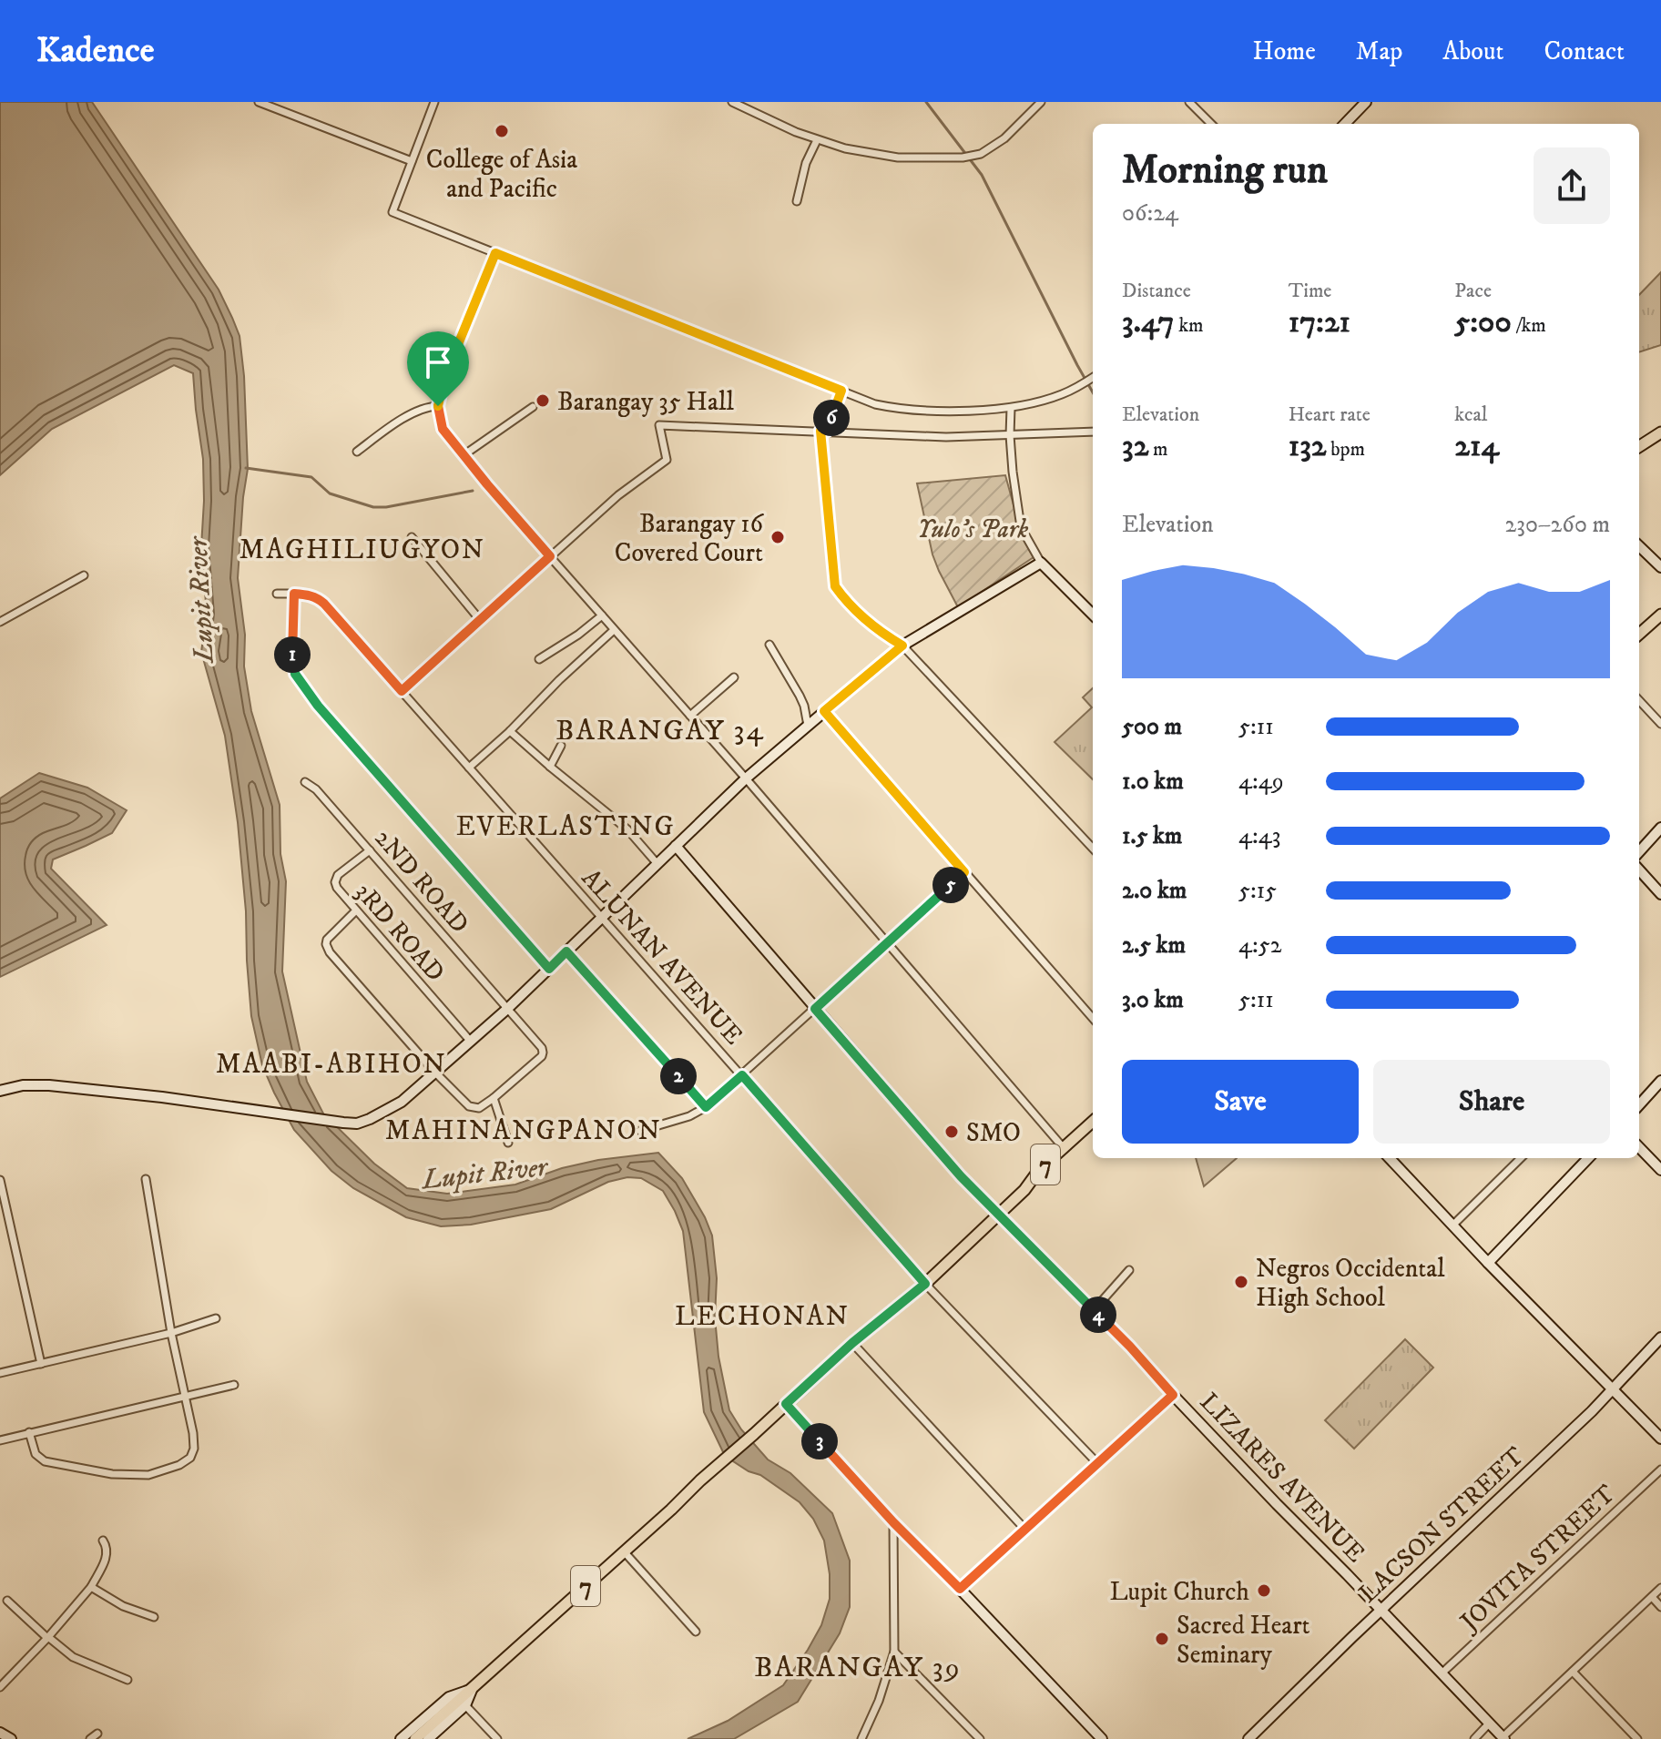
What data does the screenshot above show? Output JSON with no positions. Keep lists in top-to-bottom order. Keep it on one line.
{"streets":{"main road":["7"],"street":["2ND ROAD","3RD ROAD","ALUNAN AVENUE","LIZARES AVENUE","LACSON STREET","JOVITA STREET"]},"crossings":[["2ND ROAD","3RD ROAD"],["ALUNAN AVENUE","7"],["7","LIZARES AVENUE"],["LIZARES AVENUE","LACSON STREET"],["LIZARES AVENUE","JOVITA STREET"]],"districts":["MAGHILIUGYON","BARANGAY 34","EVERLASTING","MAABI-ABIHON","MAHINANGPANON","LECHONAN","BARANGAY 39"],"water":["Lupit River"],"parks":["Yulo's Park"],"places":["College of Asia and Pacific","Barangay 35 Hall","Barangay 16 Covered Court","SMO","Negros Occidental High School","Lupit Church","Sacred Heart Seminary"],"page":{"header":"Kadence","nav":["Home","Map","About","Contact"],"heading":["Morning run","06:24"],"stats":[["Distance","3.47 km"],["Time","17:21"],["Pace","5:00 /km"],["Elevation","32 m"],["Heart rate","132 bpm"],["kcal","214"]],"pins":["6","1","5","2","4","3"],"chart":["Elevation","230–260 m"],"list":[{"name":"500 m","note":"5:11"},{"name":"1.0 km","note":"4:49"},{"name":"1.5 km","note":"4:43"},{"name":"2.0 km","note":"5:15"},{"name":"2.5 km","note":"4:52"},{"name":"3.0 km","note":"5:11"}],"buttons":["Save","Share"]}}
